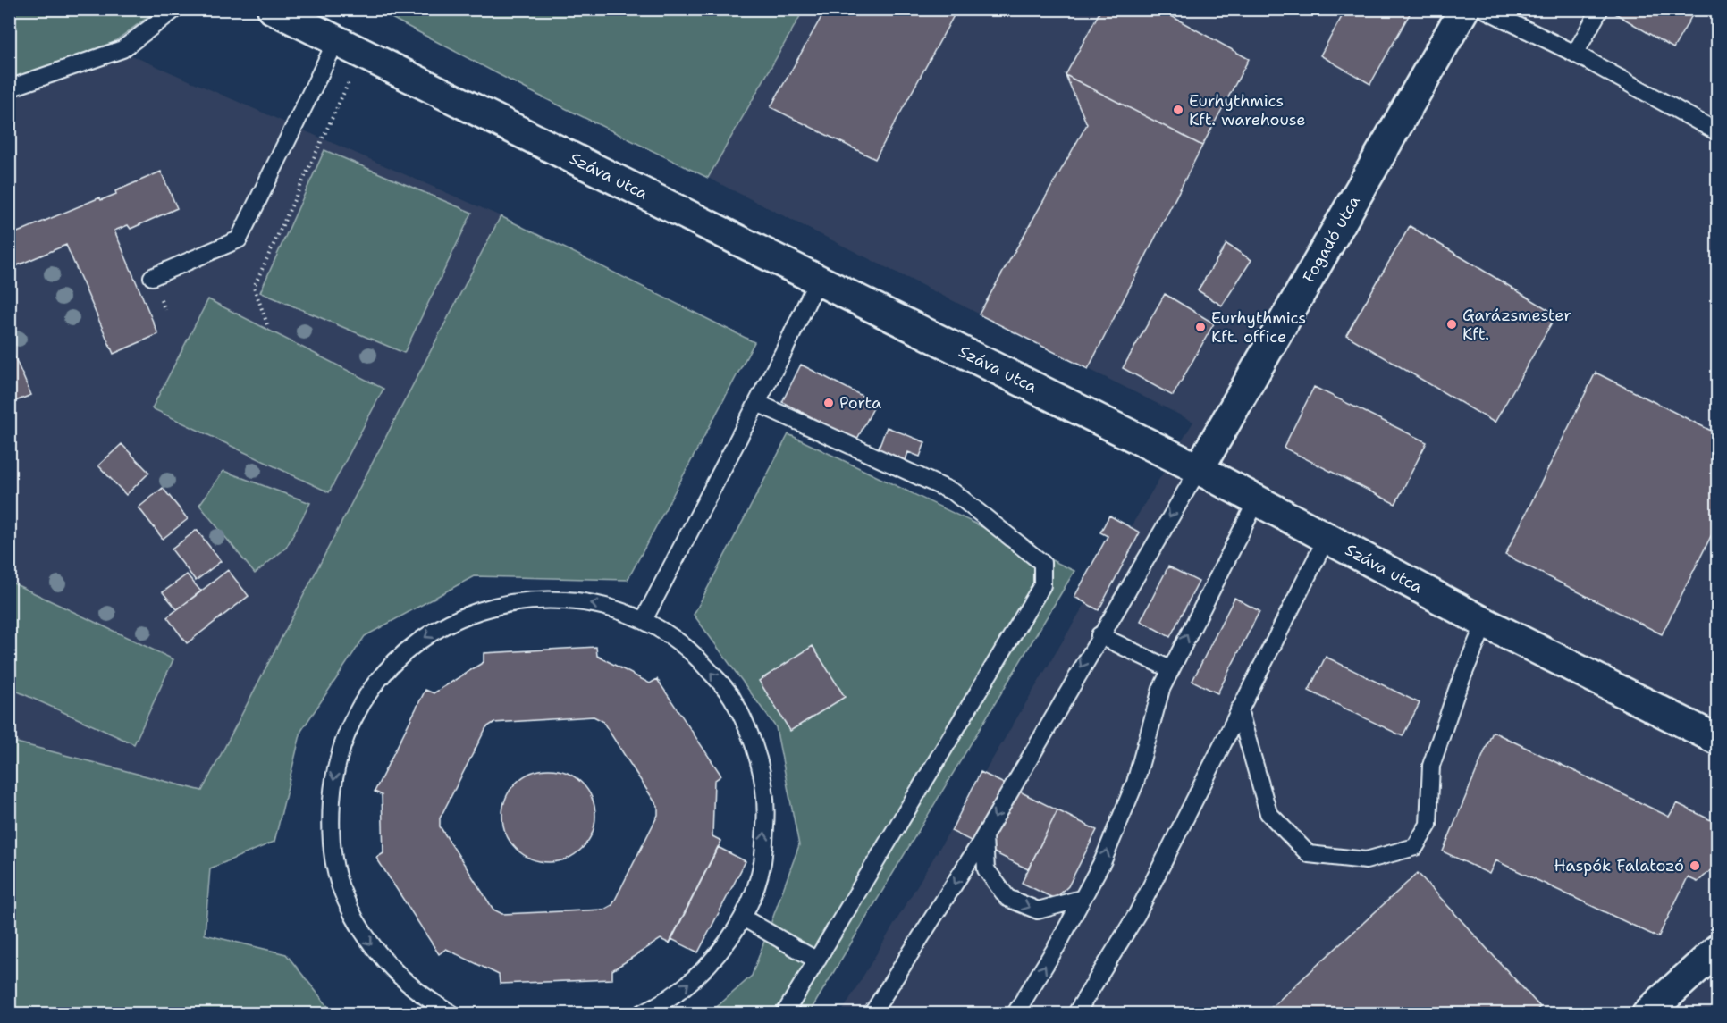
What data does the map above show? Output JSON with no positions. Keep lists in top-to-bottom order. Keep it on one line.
{"streets":{"street":["Száva utca","Fogadó utca"]},"crossings":[["Száva utca","Fogadó utca"]],"places":["Eurhythmics Kft. warehouse","Garázsmester Kft.","Eurhythmics Kft. office","Porta","Haspók Falatozó"]}
